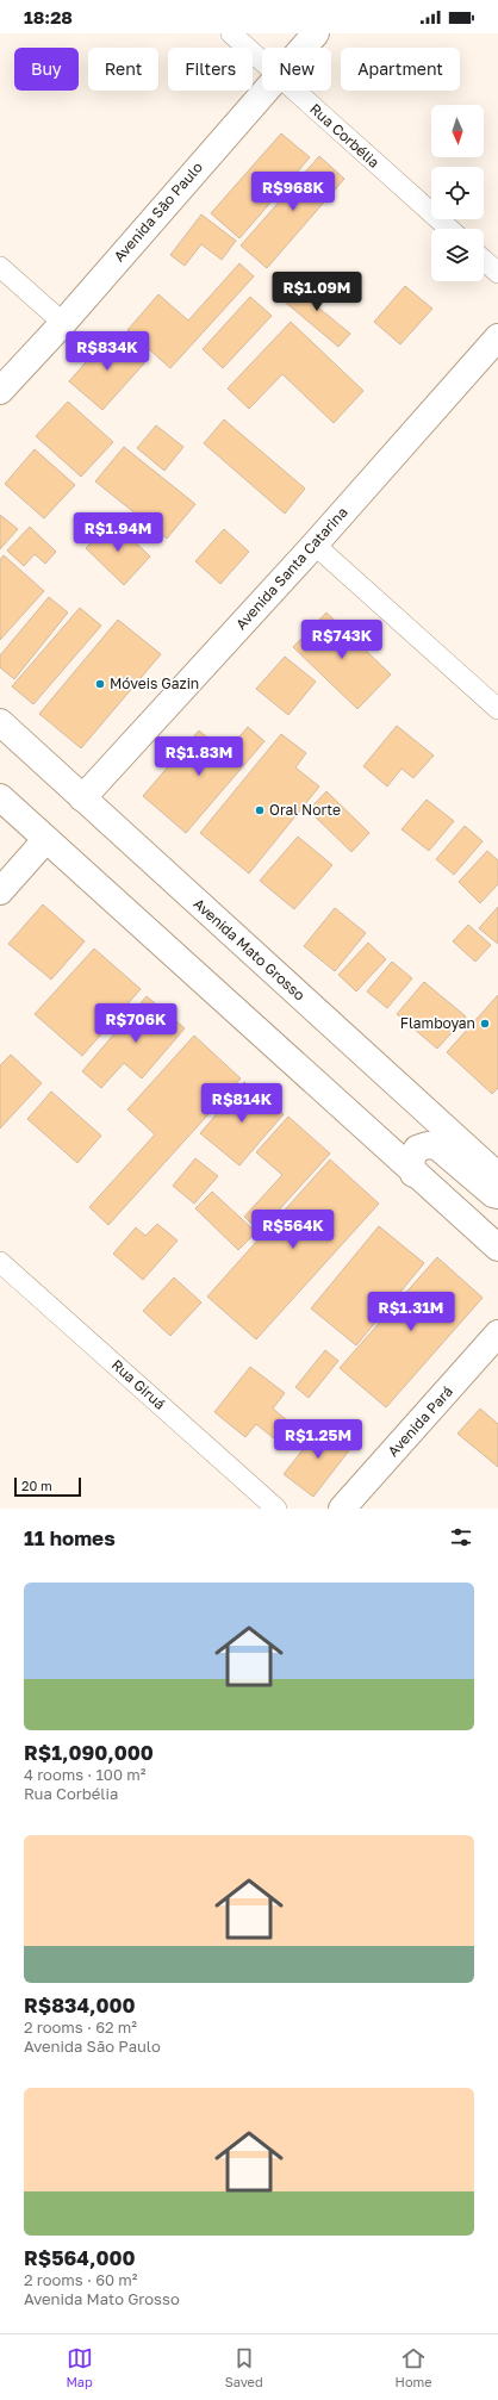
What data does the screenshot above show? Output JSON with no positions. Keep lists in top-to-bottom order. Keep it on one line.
{"streets":{"main road":["Avenida São Paulo","Avenida Santa Catarina","Avenida Mato Grosso","Avenida Pará"],"street":["Rua Corbélia","Rua Giruá"]},"crossings":[["Avenida Santa Catarina","Avenida Mato Grosso"]],"places":["Móveis Gazin","Oral Norte","Flamboyan"],"scale_bar":"20 m","north":"bottom","page":{"status":"18:28","chip":["Buy","Rent","Filters","New","Apartment"],"price":["R$968K","R$1.09M","R$834K","R$1.94M","R$743K","R$1.83M","R$706K","R$814K","R$564K","R$1.31M","R$1.25M"],"scale":"20 m","heading":"11 homes","list":[{"name":"R$1,090,000","note":"4 rooms · 100 m² · Rua Corbélia"},{"name":"R$834,000","note":"2 rooms · 62 m² · Avenida São Paulo"},{"name":"R$564,000","note":"2 rooms · 60 m² · Avenida Mato Grosso"}],"tabs":["Map","Saved","Home"]}}
